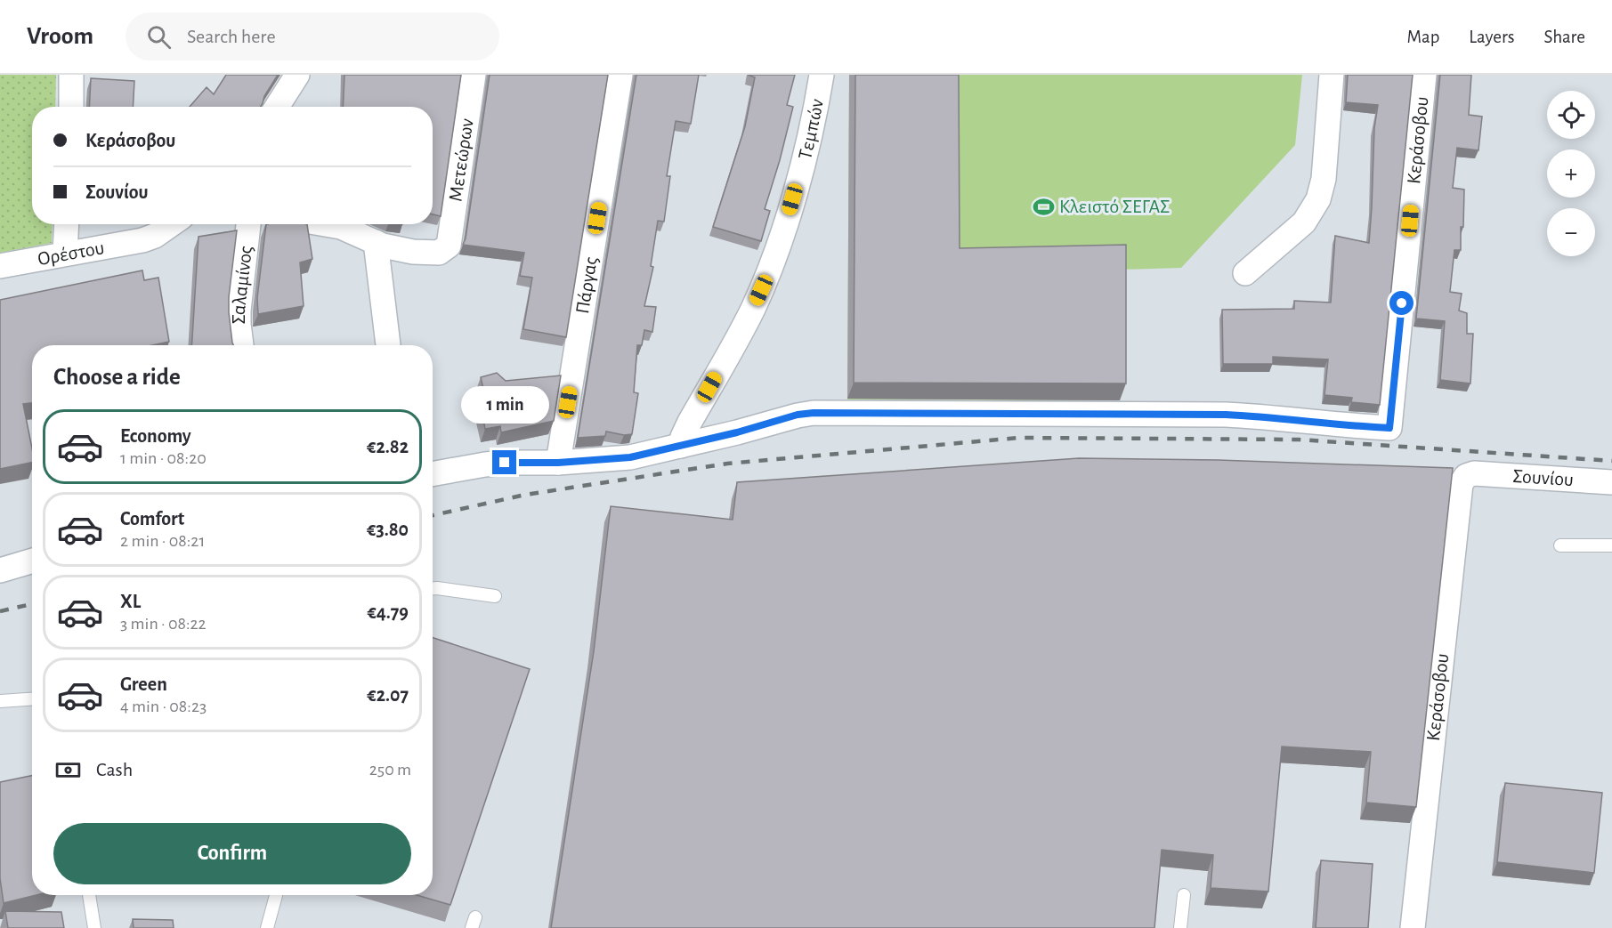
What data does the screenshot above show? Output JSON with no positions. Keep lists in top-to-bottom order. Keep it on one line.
{"streets":{"street":["Τεμπών","Κεράσοβου","Μετεώρων","Ορέστου","Σαλαμίνος","Πάργας","Σουνίου"]},"crossings":[["Τεμπών","Κεράσοβου"],["Κεράσοβου","Σουνίου"]],"places":{"sports":["Κλειστό ΣΕΓΑΣ"]},"page":{"header":"Vroom","search":"Search here","nav":["Map","Layers","Share"],"map_buttons":["+","−"],"banner":["Κεράσοβου","Σουνίου"],"heading":"Choose a ride","bubble":"1 min","list":[{"name":"Economy","note":"1 min · 08:20","value":"€2.82"},{"name":"Comfort","note":"2 min · 08:21","value":"€3.80"},{"name":"XL","note":"3 min · 08:22","value":"€4.79"},{"name":"Green","note":"4 min · 08:23","value":"€2.07"}],"pay":["Cash","250 m"],"buttons":"Confirm"}}
